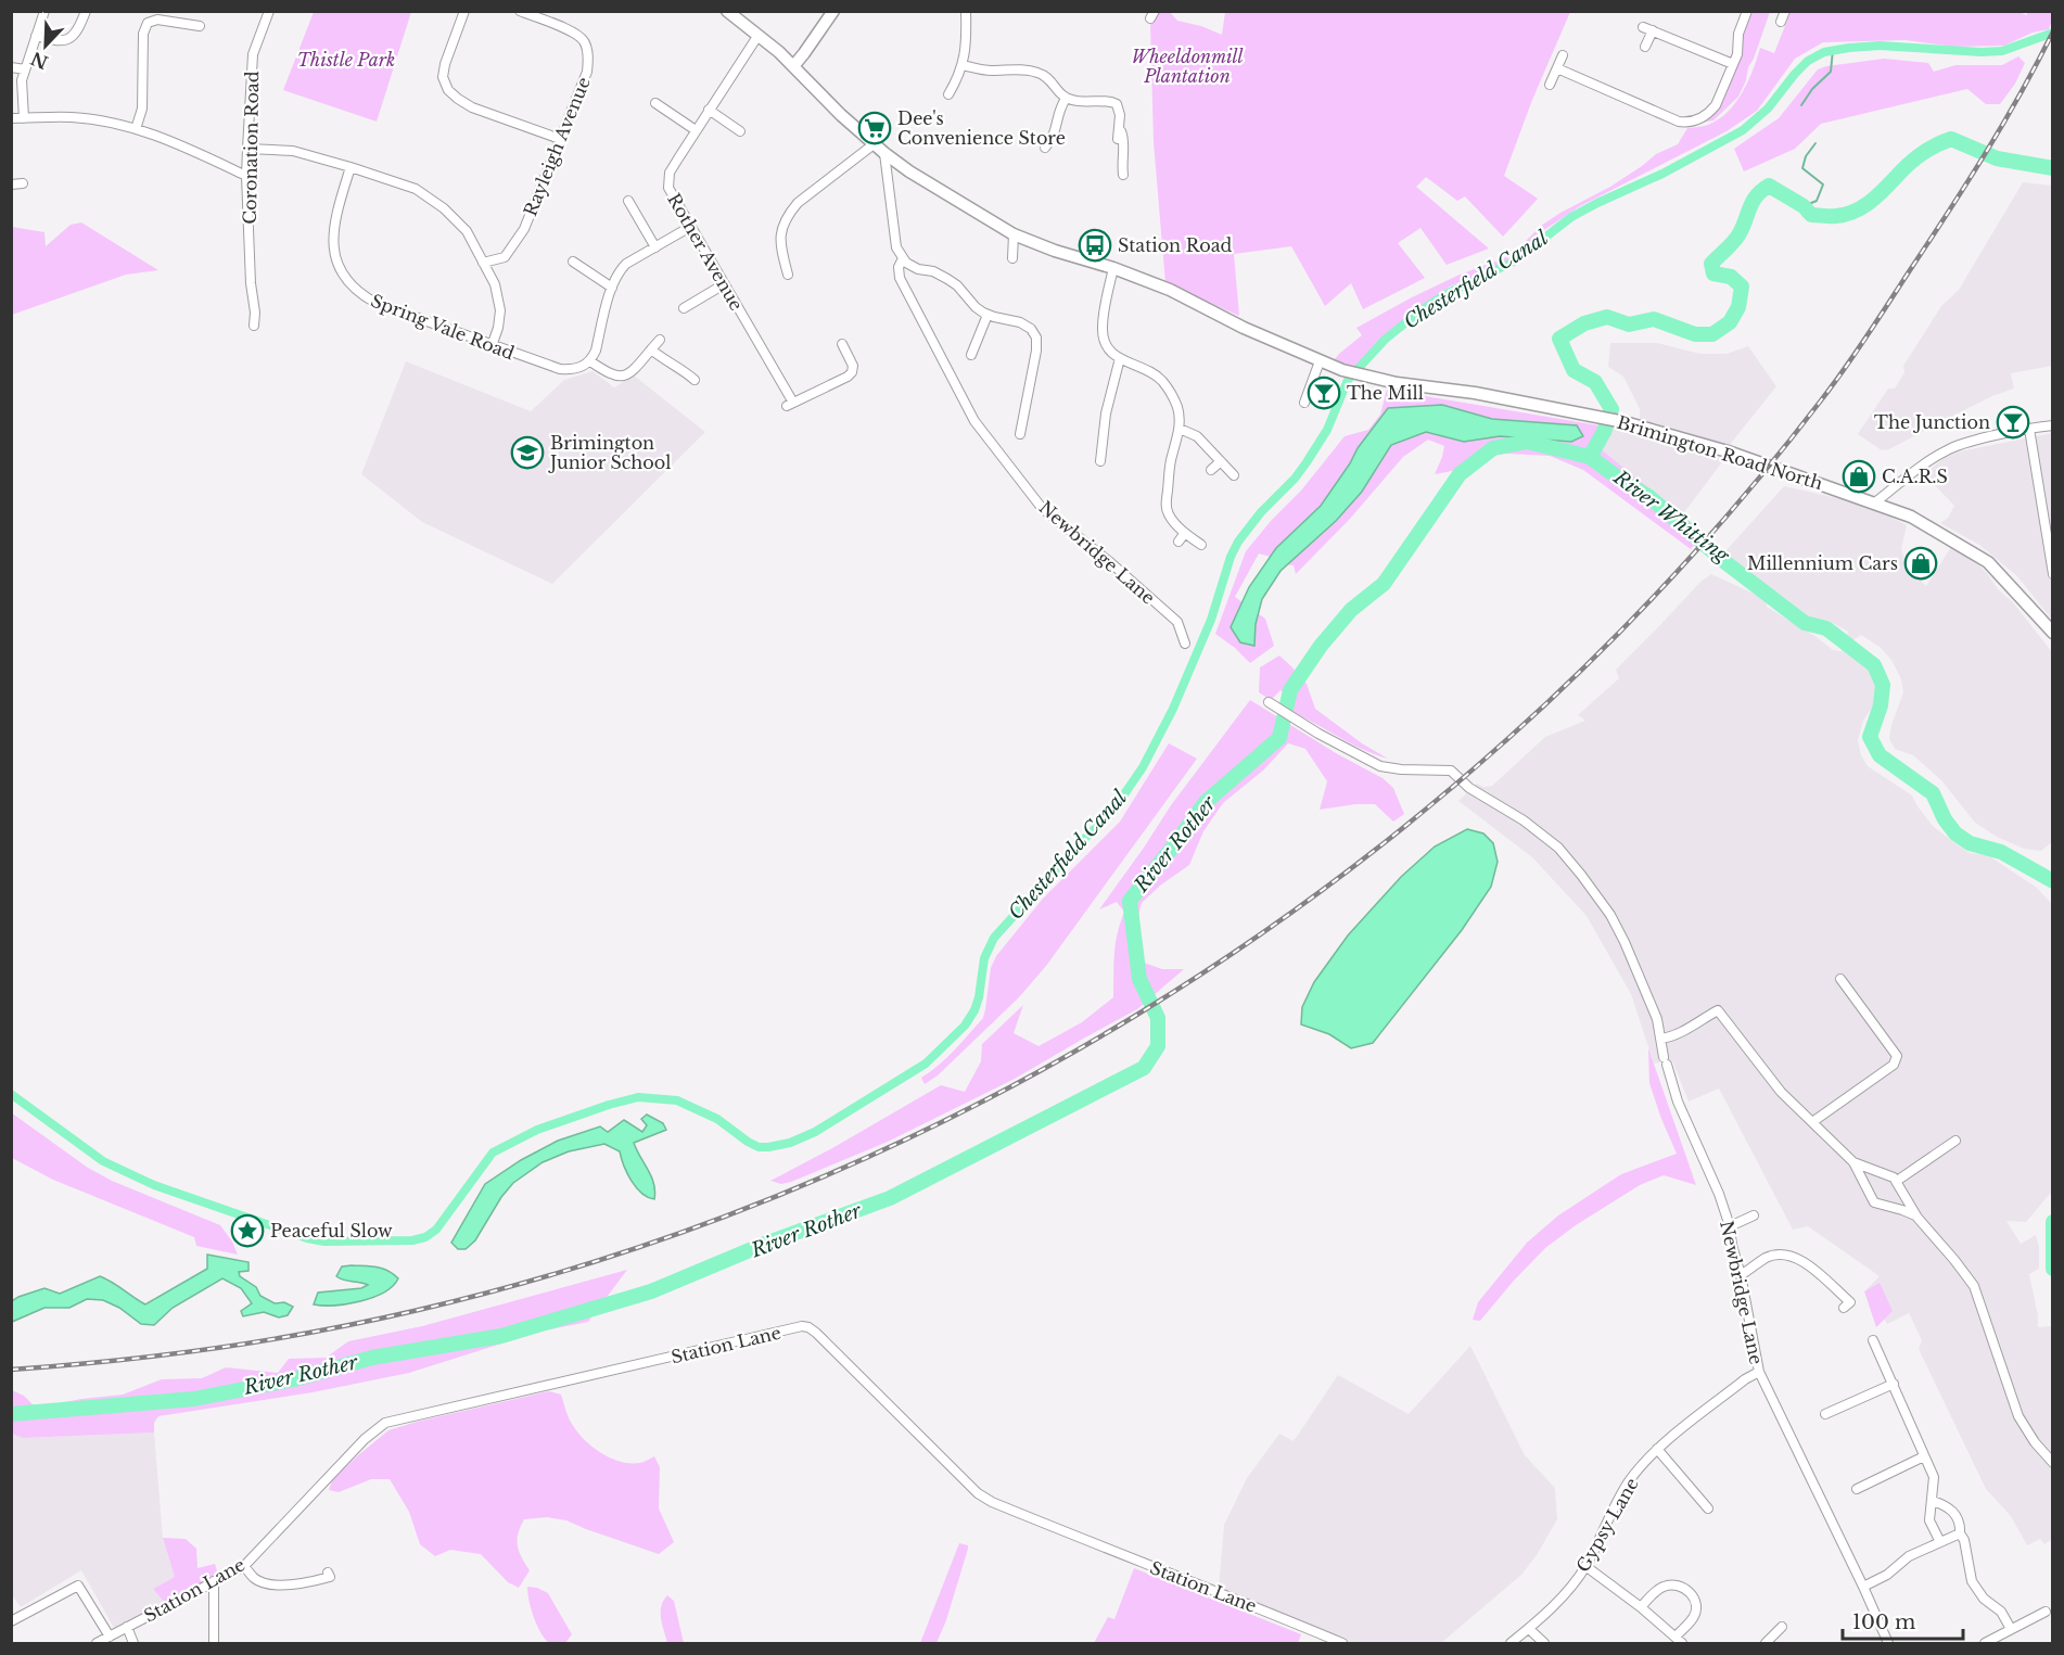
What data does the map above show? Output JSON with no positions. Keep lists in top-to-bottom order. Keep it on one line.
{"streets":{"main road":["Brimington Road North"],"street":["Rayleigh Avenue","Coronation Road","Rother Avenue","Spring Vale Road","Newbridge Lane","Station Lane","Gypsy Lane"]},"crossings":[["Newbridge Lane","Gypsy Lane"]],"water":["Chesterfield Canal","River Whitting","River Rother"],"parks":["Wheeldonmill Plantation","Thistle Park"],"places":{"supermarket":["Dee's Convenience Store"],"bus stop":["Station Road"],"bar":["The Mill","The Junction"],"school or university":["Brimington Junior School"],"shop":["C.A.R.S","Millennium Cars"],"place":["Peaceful Slow"]},"scale_bar":"100 m","north":"bottom left"}
